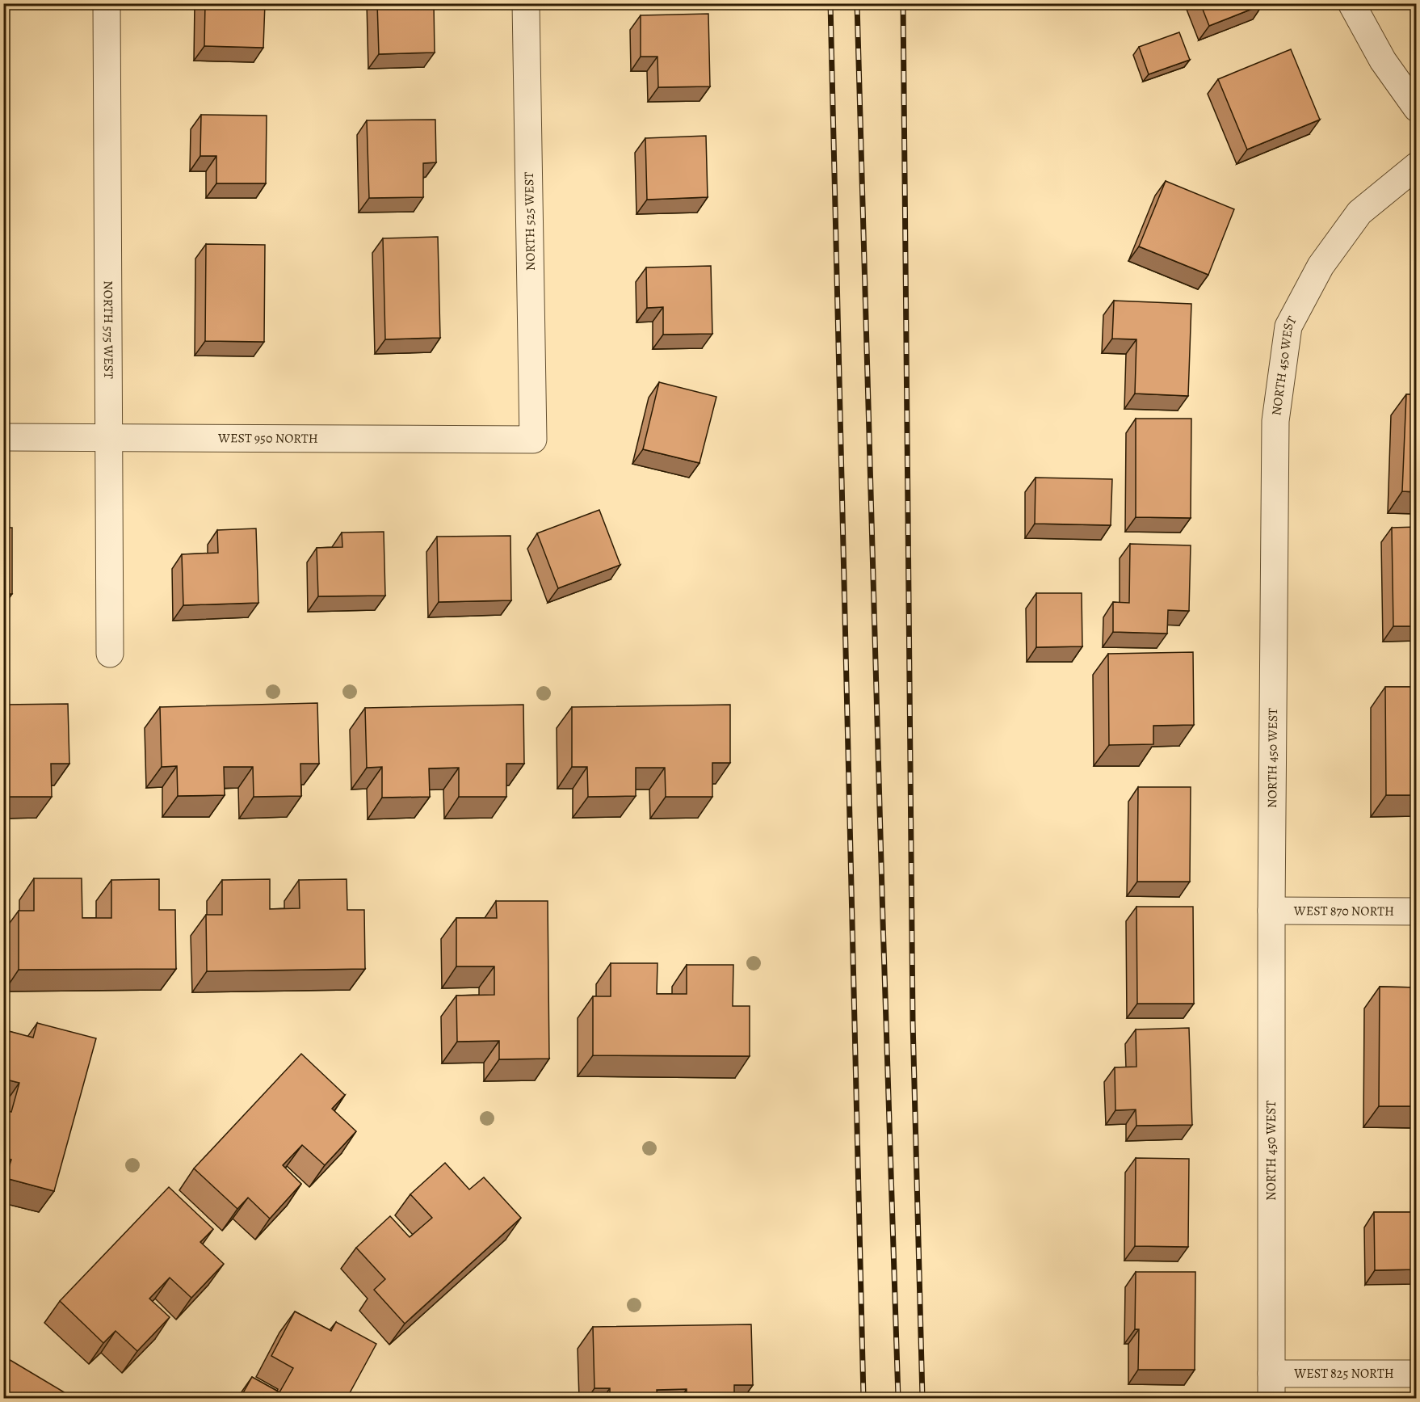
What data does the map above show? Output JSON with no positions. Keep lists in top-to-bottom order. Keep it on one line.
{"streets":{"street":["NORTH 525 WEST","NORTH 575 WEST","NORTH 450 WEST","WEST 950 NORTH","WEST 870 NORTH","WEST 825 NORTH"]},"crossings":[["NORTH 525 WEST","WEST 950 NORTH"],["NORTH 575 WEST","WEST 950 NORTH"],["NORTH 450 WEST","WEST 870 NORTH"],["NORTH 450 WEST","WEST 825 NORTH"]]}
